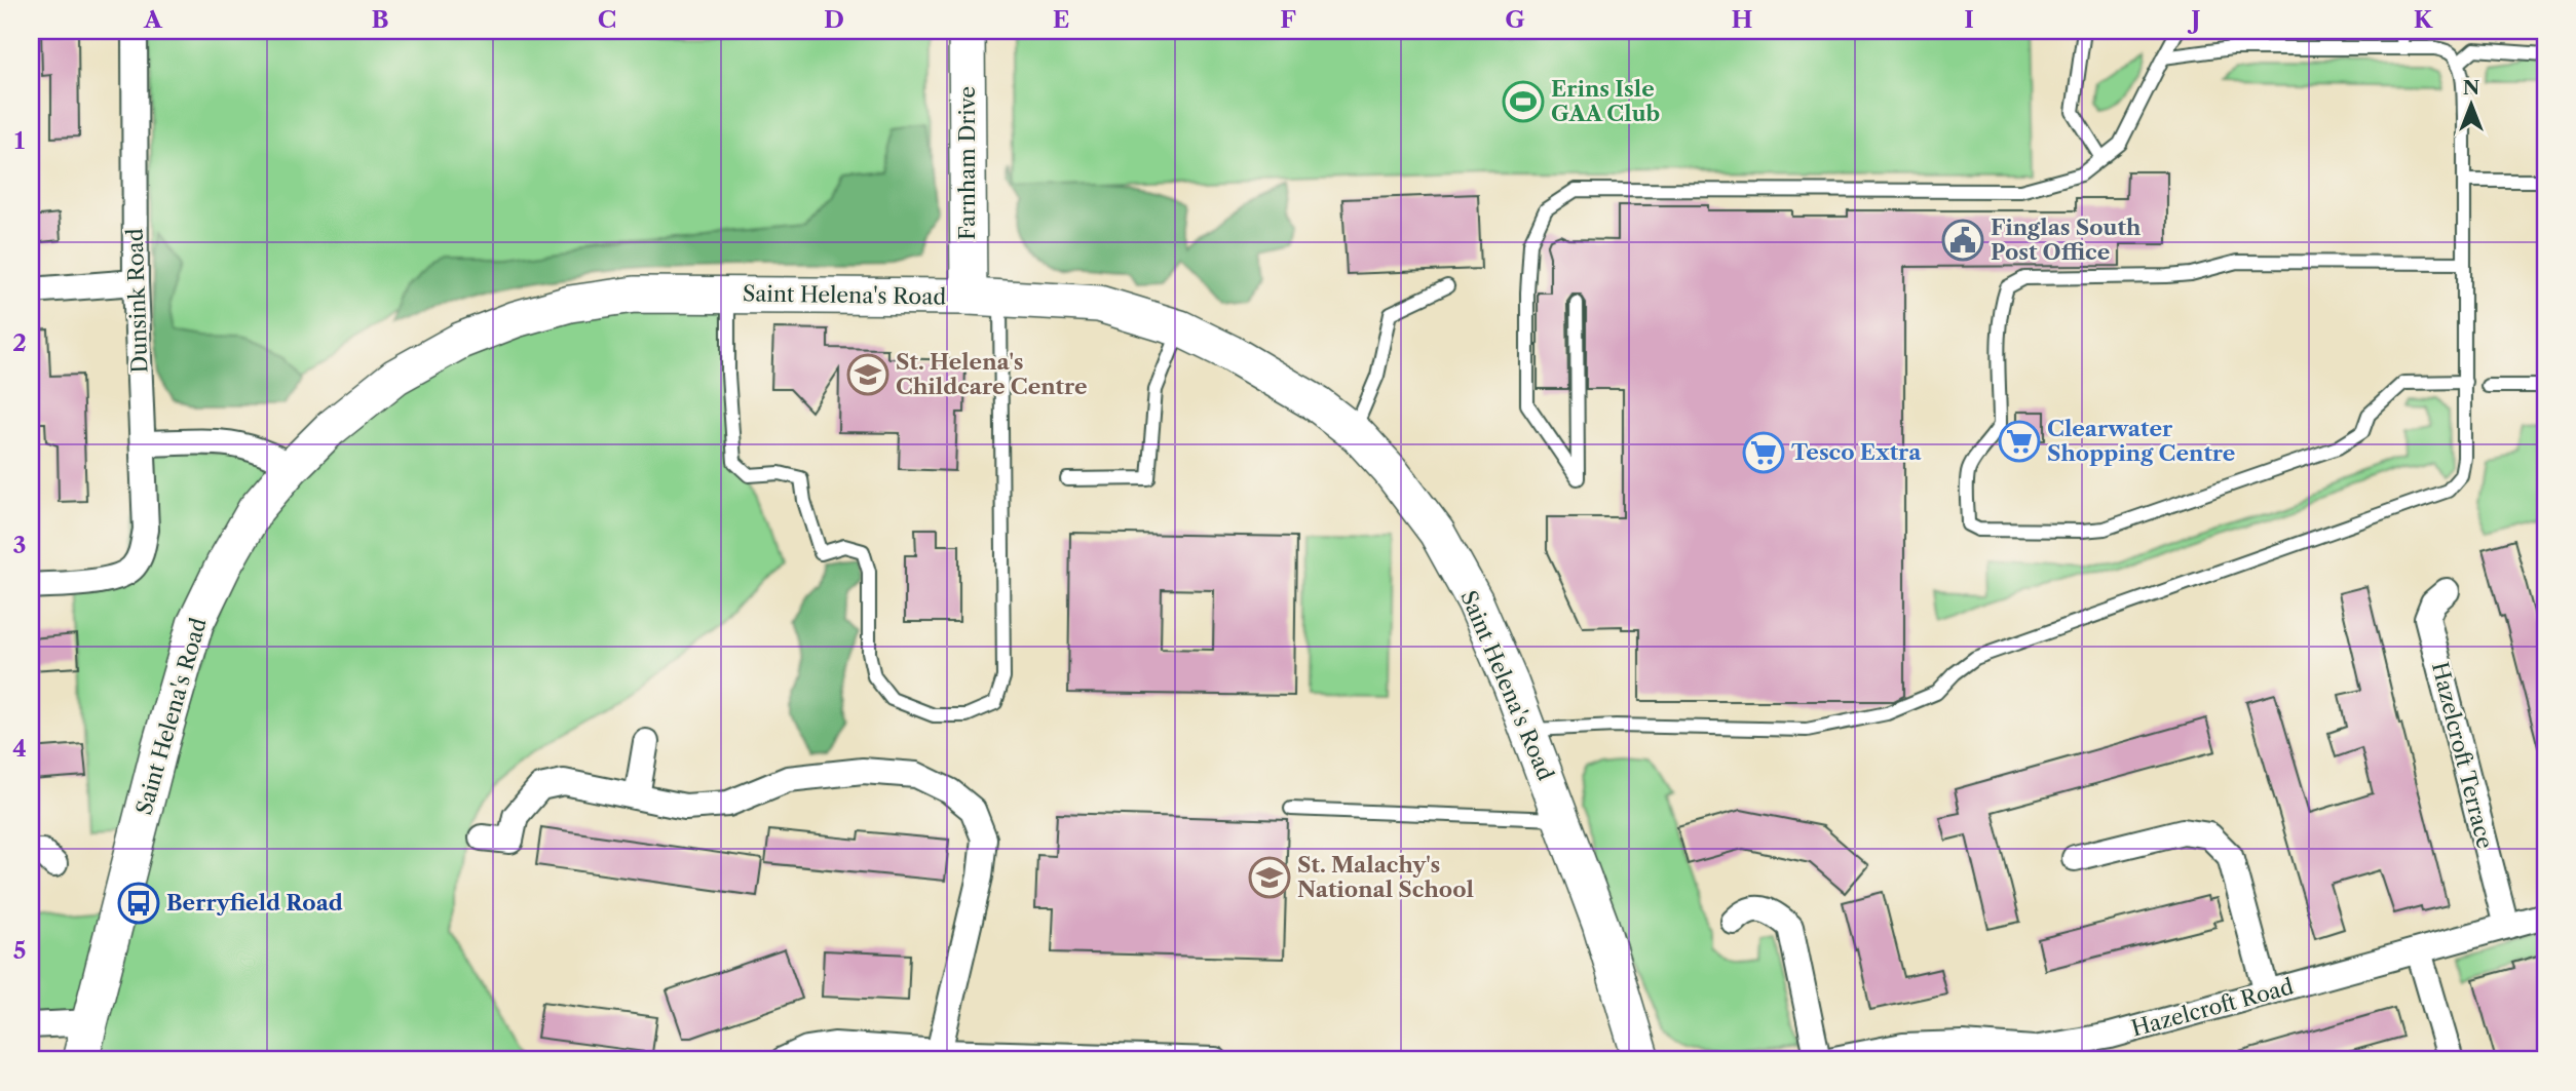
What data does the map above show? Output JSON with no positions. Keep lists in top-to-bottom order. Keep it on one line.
{"streets":{"street":["Farnham Drive","Saint Helena's Road","Dunsink Road","Hazelcroft Terrace","Hazelcroft Road"]},"crossings":[["Farnham Drive","Saint Helena's Road"],["Hazelcroft Terrace","Hazelcroft Road"]],"places":{"sports":["Erins Isle GAA Club"],"public building":["Finglas South Post Office"],"school or university":["St. Helena's Childcare Centre","St. Malachy's National School"],"supermarket":["Clearwater Shopping Centre","Tesco Extra"],"bus stop":["Berryfield Road"]},"north":"top","grid":{"columns":["A","B","C","D","E","F","G","H","I","J","K"],"rows":["1","2","3","4","5"]}}
